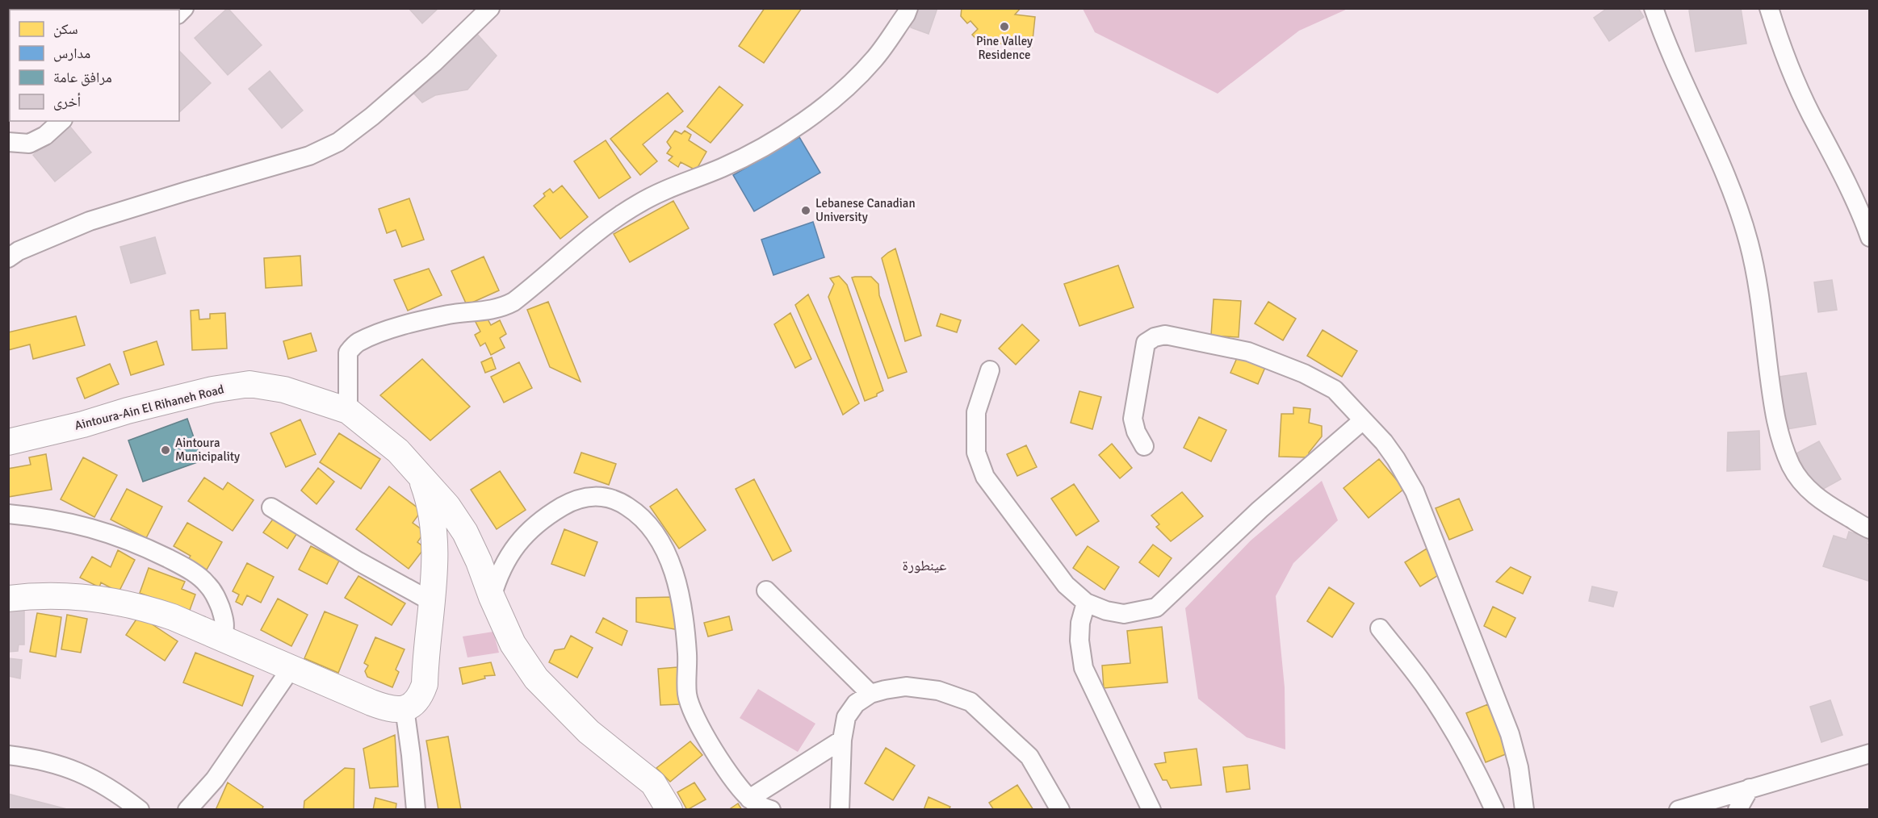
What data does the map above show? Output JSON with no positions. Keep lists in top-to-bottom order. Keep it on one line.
{"streets":{"main road":["Aintoura-Ain El Rihaneh Road"]},"districts":["عينطورة"],"places":["Pine Valley Residence","Lebanese Canadian University","Aintoura Municipality"],"legend":["سكن","مدارس","مرافق عامة","أخرى"]}
